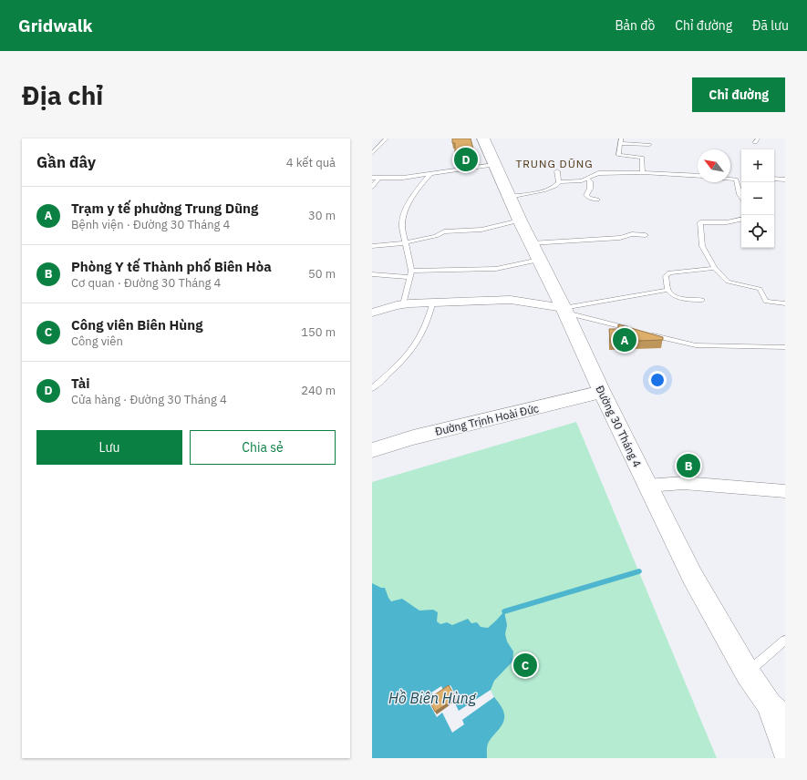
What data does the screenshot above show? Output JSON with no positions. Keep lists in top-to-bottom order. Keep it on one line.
{"streets":{"main road":["Đường 30 Tháng 4"],"street":["Đường Trịnh Hoài Đức"]},"crossings":[["Đường Trịnh Hoài Đức","Đường 30 Tháng 4"]],"districts":["TRUNG DŨNG"],"water":["Hồ Biên Hùng"],"north":"top left","page":{"header":"Gridwalk","nav":["Bản đồ","Chỉ đường","Đã lưu"],"buttons":["Chỉ đường",["Lưu","Chia sẻ"]],"title":"Địa chỉ","heading":["Gần đây","4 kết quả"],"pins":["D","A","B","C"],"map_buttons":["+","−"],"list":[{"mark":"A","name":"Trạm y tế phường Trung Dũng","note":"Bệnh viện · Đường 30 Tháng 4","value":"30 m"},{"mark":"B","name":"Phòng Y tế Thành phố Biên Hòa","note":"Cơ quan · Đường 30 Tháng 4","value":"50 m"},{"mark":"C","name":"Công viên Biên Hùng","note":"Công viên","value":"150 m"},{"mark":"D","name":"Tài","note":"Cửa hàng · Đường 30 Tháng 4","value":"240 m"}]}}
